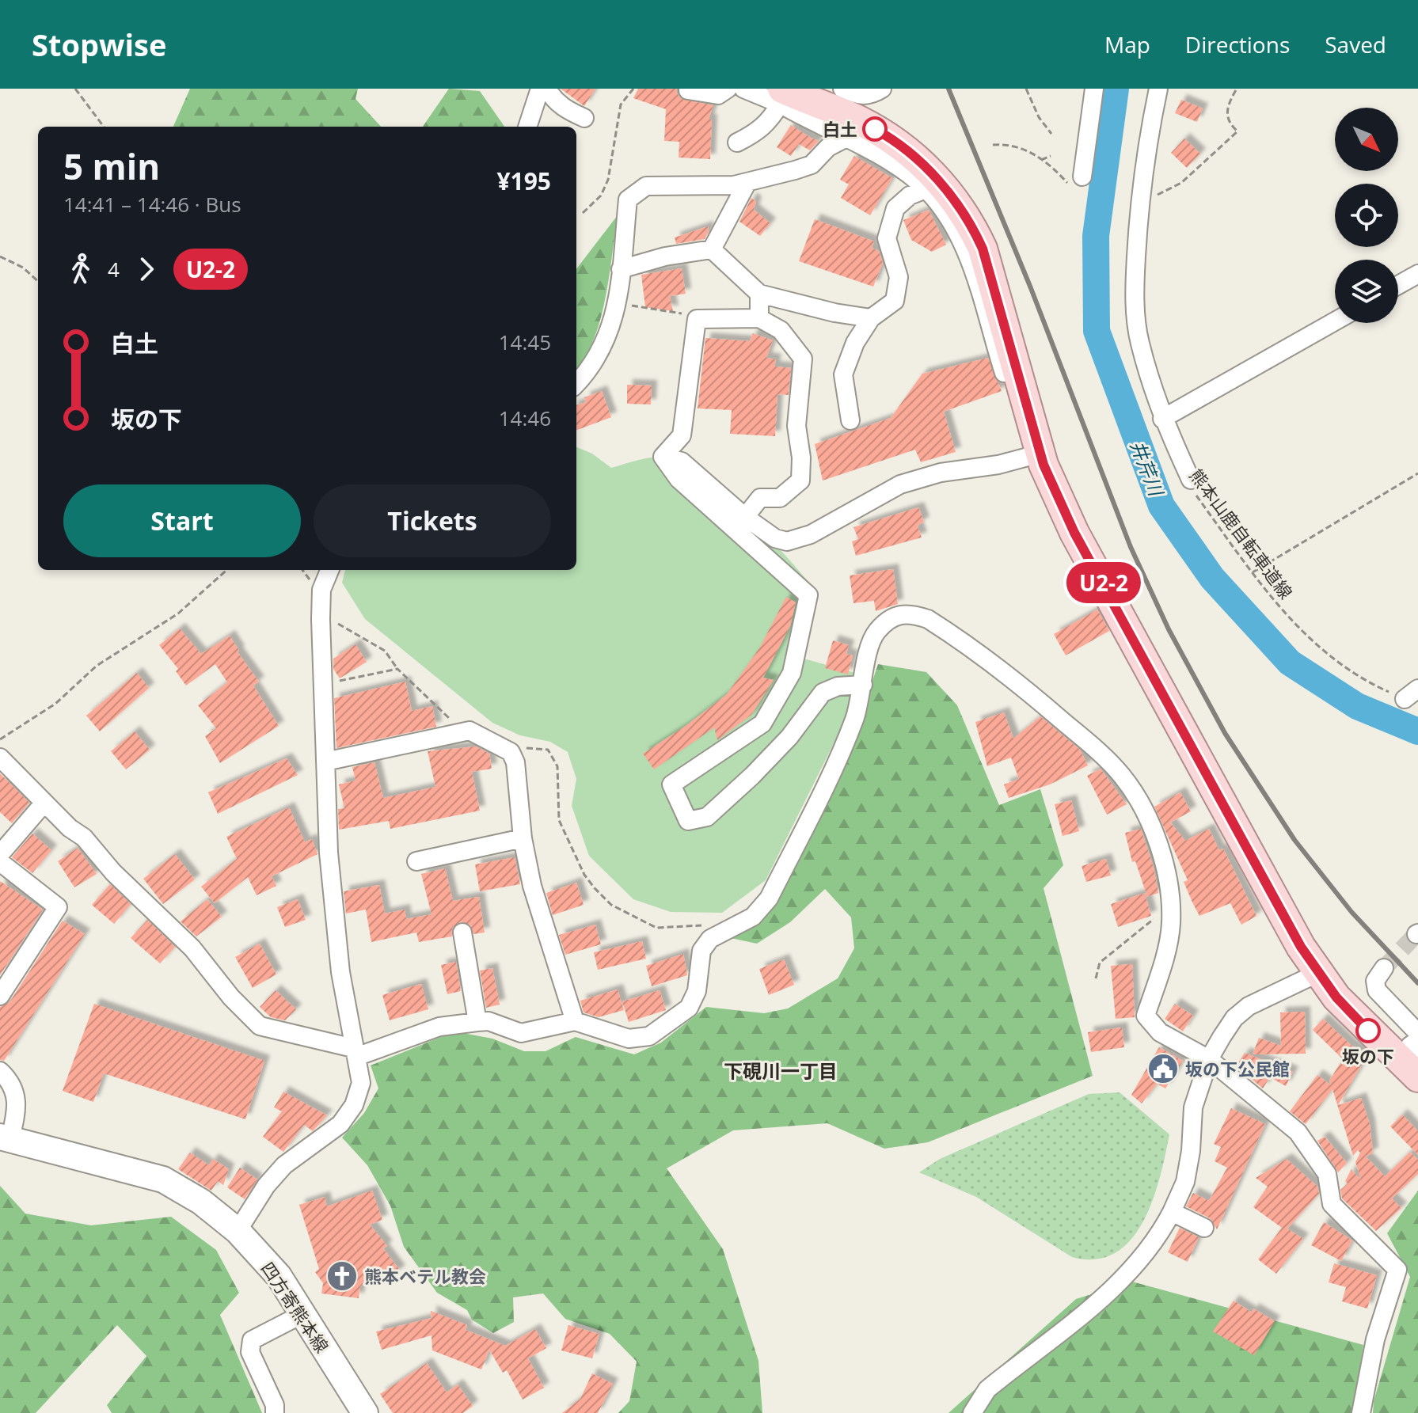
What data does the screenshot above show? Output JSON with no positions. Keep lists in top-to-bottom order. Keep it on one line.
{"streets":{"main road":["四方寄熊本線"],"path":["熊本山鹿自転車道線"]},"districts":["下硯川一丁目"],"water":["井芹川"],"places":{"other":["白土","坂の下"],"public building":["坂の下公民館"],"church":["熊本ベテル教会"]},"lines":["bus line U2-2"],"north":"bottom right","page":{"header":"Stopwise","nav":["Map","Directions","Saved"],"on_map":"U2-2","heading":["5 min","14:41 – 14:46 · Bus","¥195"],"legs":["4","U2-2"],"list":[{"name":"白土","value":"14:45"},{"name":"坂の下","value":"14:46"}],"buttons":["Start","Tickets"]}}
